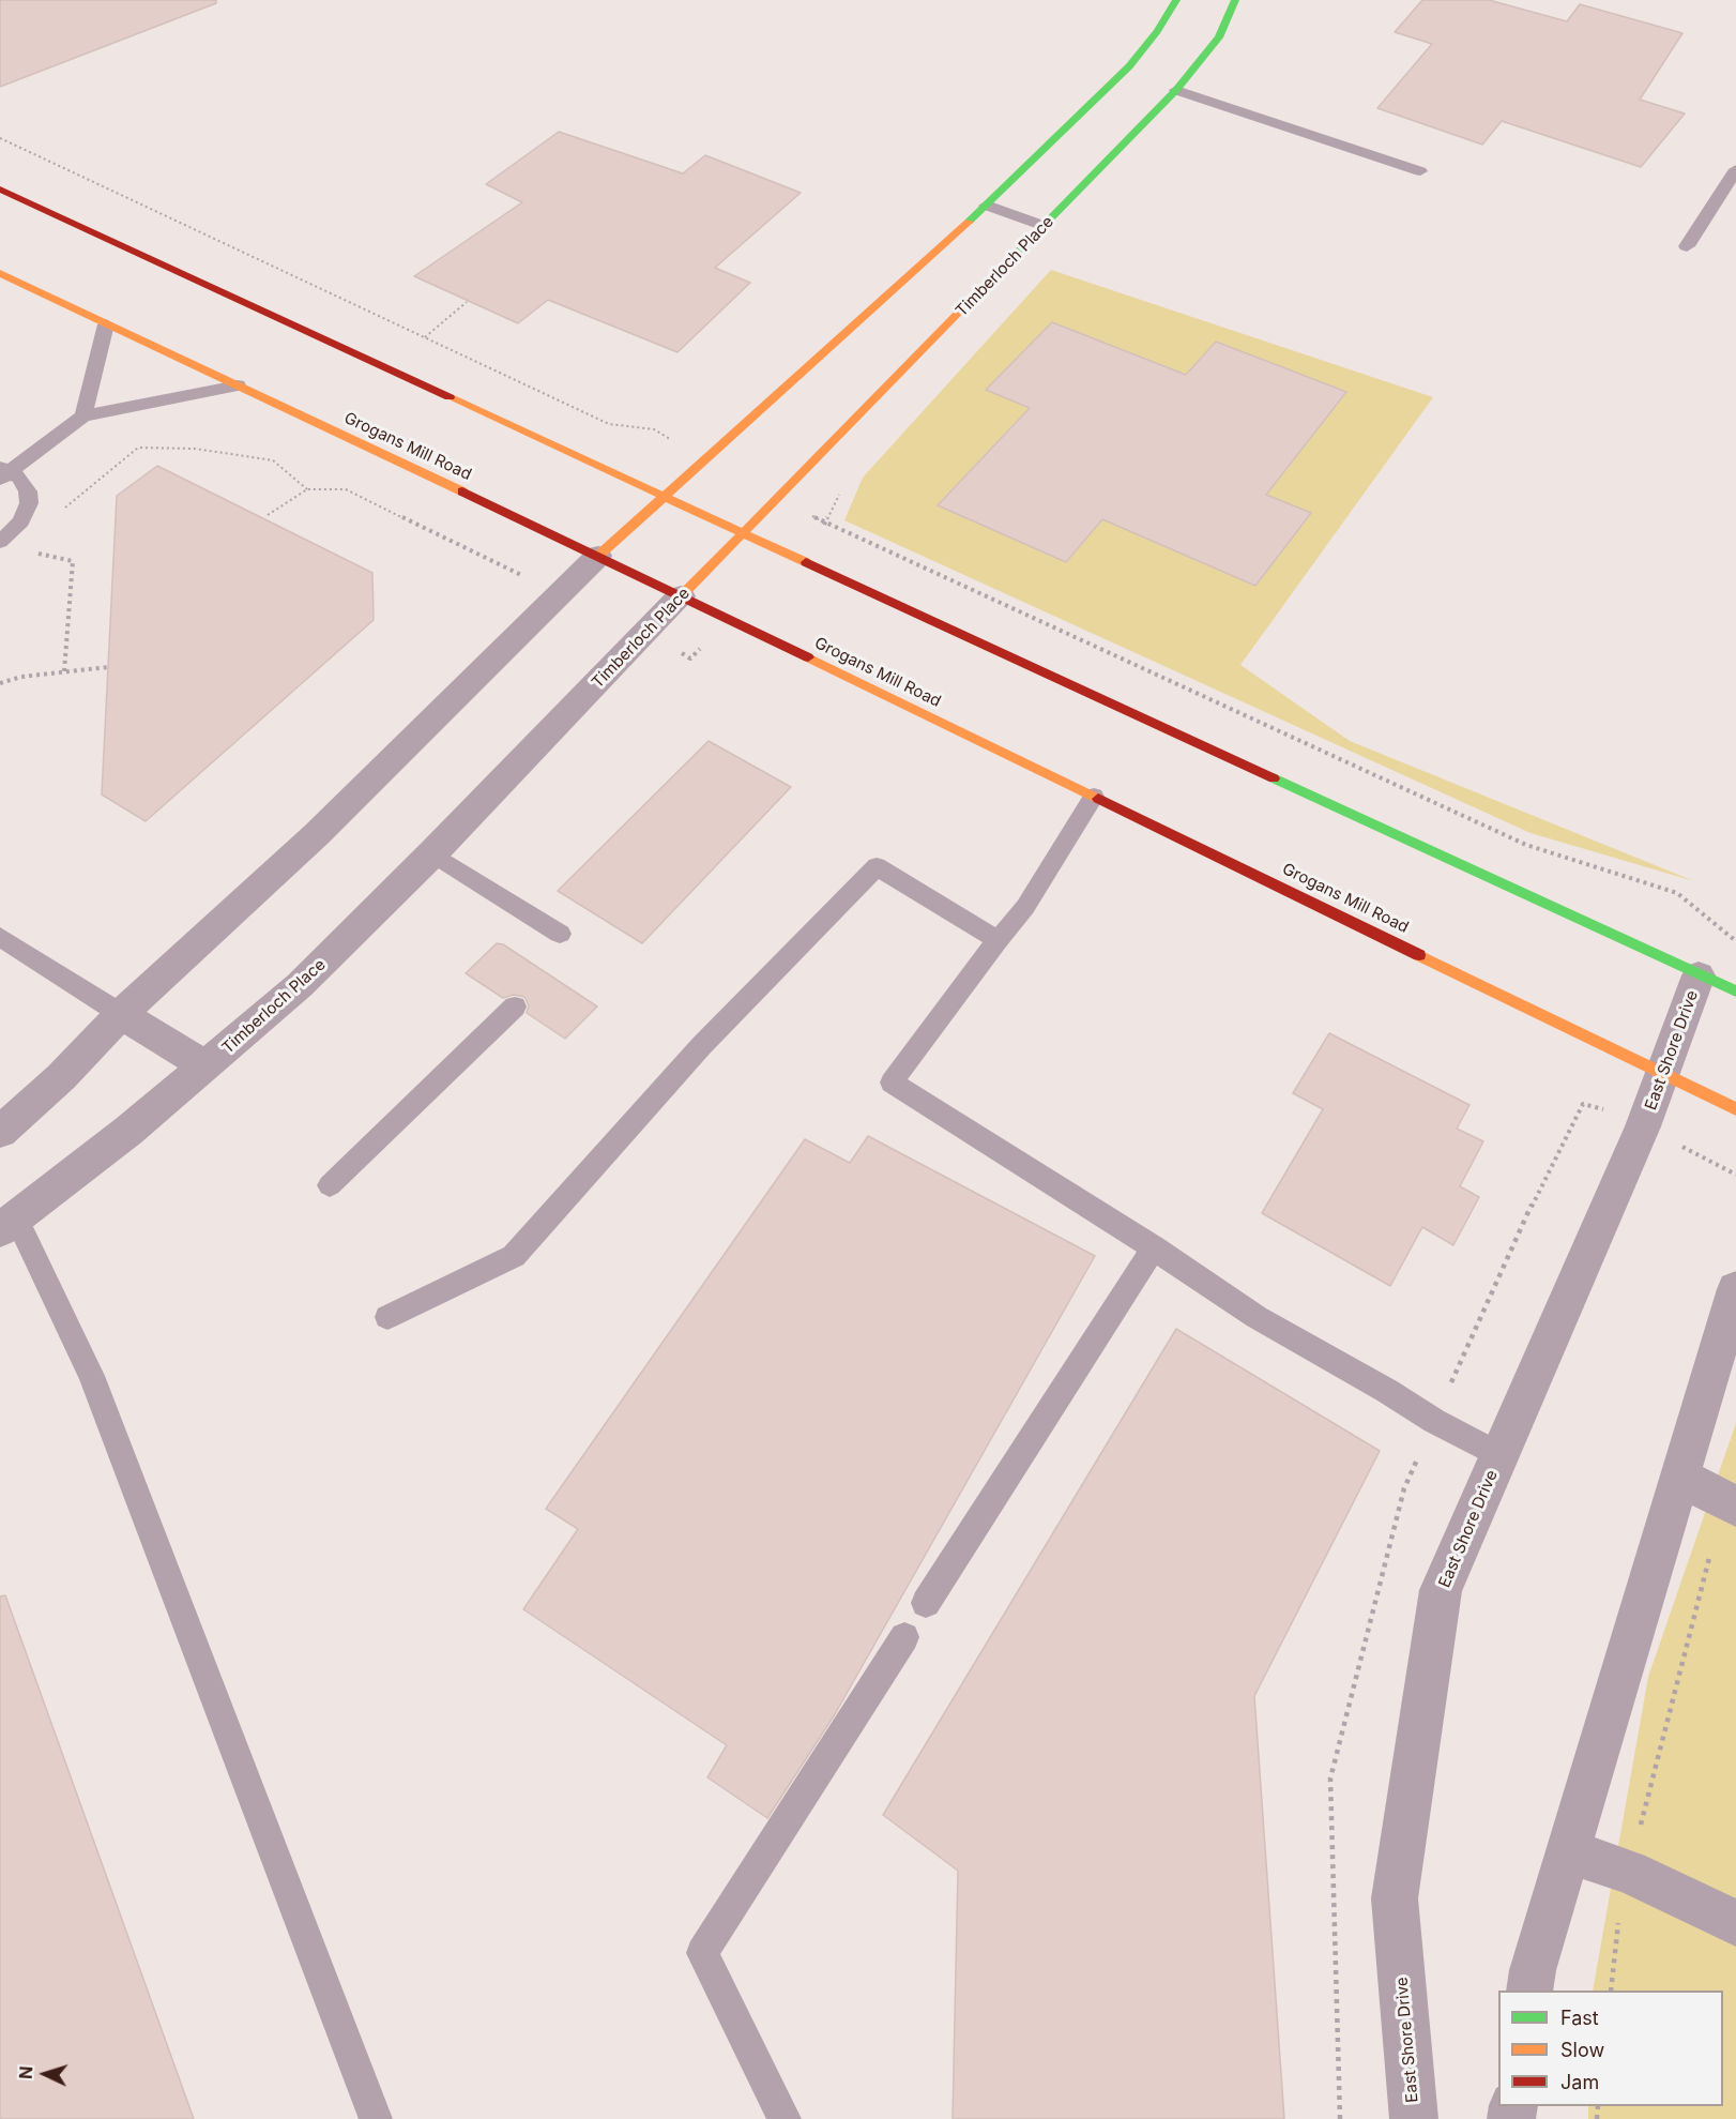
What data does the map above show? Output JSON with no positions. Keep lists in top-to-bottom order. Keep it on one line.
{"streets":{"main road":["Timberloch Place","Grogans Mill Road"],"street":["East Shore Drive"]},"crossings":[["Timberloch Place","Grogans Mill Road"],["Grogans Mill Road","East Shore Drive"]],"legend":["Fast","Slow","Jam"],"north":"left"}
